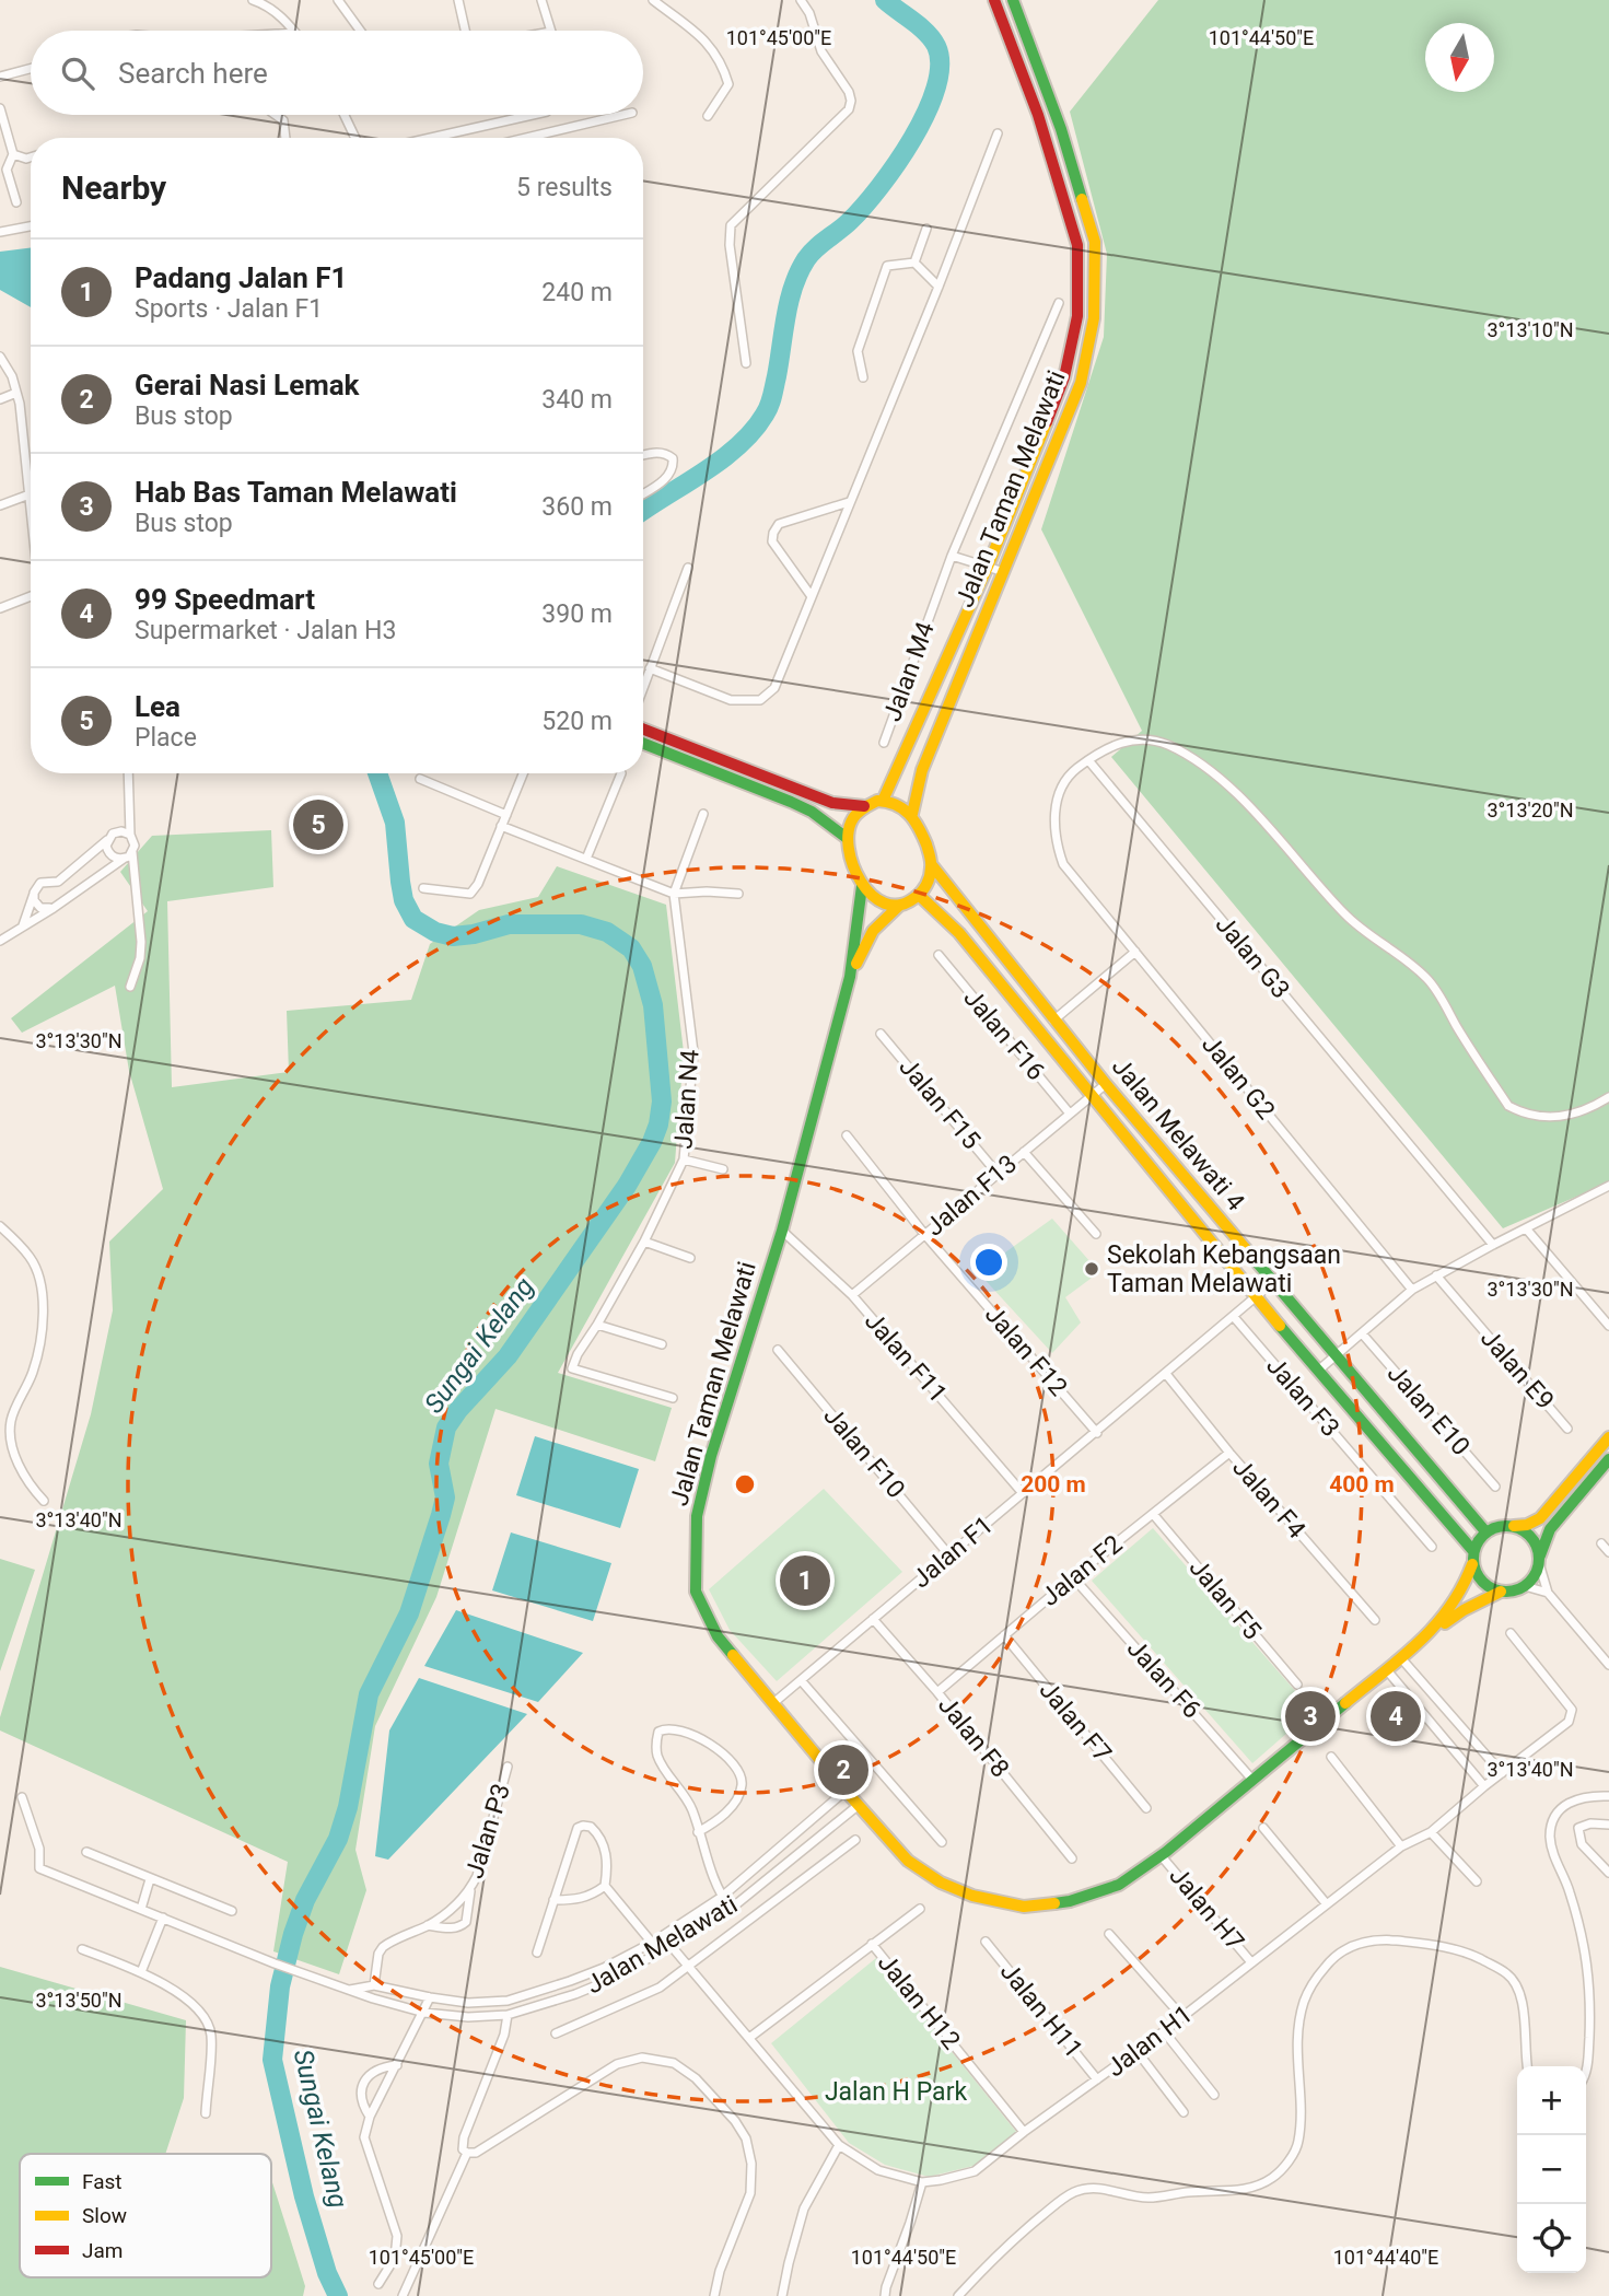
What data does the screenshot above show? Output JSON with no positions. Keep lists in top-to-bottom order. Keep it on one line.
{"streets":{"main road":["Jalan Taman Melawati","Jalan Melawati 4"],"street":["Jalan M4","Jalan G3","Jalan F16","Jalan G2","Jalan N4","Jalan F15","Jalan F13","Jalan F12","Jalan F11","Jalan E9","Jalan F3","Jalan E10","Jalan F10","Jalan F4","Jalan F1","Jalan F2","Jalan F5","Jalan F6","Jalan F7","Jalan F8","Jalan P3","Jalan H7","Jalan Melawati","Jalan H12","Jalan H11","Jalan H1"]},"crossings":[["Jalan Taman Melawati","Jalan Melawati 4"],["Jalan Taman Melawati","Jalan F11"],["Jalan Taman Melawati","Jalan F1"],["Jalan Taman Melawati","Jalan F6"],["Jalan Taman Melawati","Jalan H7"],["Jalan Taman Melawati","Jalan Melawati"],["Jalan G3","Jalan G2"],["Jalan F16","Jalan F13"],["Jalan F15","Jalan F13"],["Jalan Melawati 4","Jalan F13"],["Jalan Melawati 4","Jalan F1"],["Jalan F13","Jalan F12"],["Jalan F13","Jalan F11"],["Jalan F12","Jalan F1"],["Jalan F11","Jalan F1"],["Jalan F3","Jalan F1"],["Jalan F10","Jalan F1"],["Jalan F4","Jalan F1"],["Jalan F4","Jalan F2"],["Jalan F1","Jalan F8"],["Jalan F2","Jalan F5"],["Jalan F2","Jalan F6"],["Jalan F2","Jalan F7"],["Jalan F2","Jalan F8"],["Jalan P3","Jalan Melawati"],["Jalan H7","Jalan H1"],["Jalan Melawati","Jalan H1"],["Jalan H12","Jalan H1"],["Jalan H11","Jalan H1"]],"water":["Sungai Kelang"],"parks":["Jalan H Park"],"places":["Sekolah Kebangsaan Taman Melawati"],"legend":["Fast","Slow","Jam"],"north":"bottom","page":{"search":"Search here","heading":["Nearby","5 results"],"list":[{"mark":"1","name":"Padang Jalan F1","note":"Sports · Jalan F1","value":"240 m"},{"mark":"2","name":"Gerai Nasi Lemak","note":"Bus stop","value":"340 m"},{"mark":"3","name":"Hab Bas Taman Melawati","note":"Bus stop","value":"360 m"},{"mark":"4","name":"99 Speedmart","note":"Supermarket · Jalan H3","value":"390 m"},{"mark":"5","name":"Lea","note":"Place","value":"520 m"}],"pins":["5","1","3","4","2"],"map_buttons":["+","−"]},"coordinates":["101°45'00\"E","101°44'50\"E","3°13'10\"N","3°13'20\"N","3°13'30\"N","3°13'40\"N","3°13'50\"N","101°44'40\"E"],"rings":["200 m","400 m"]}
